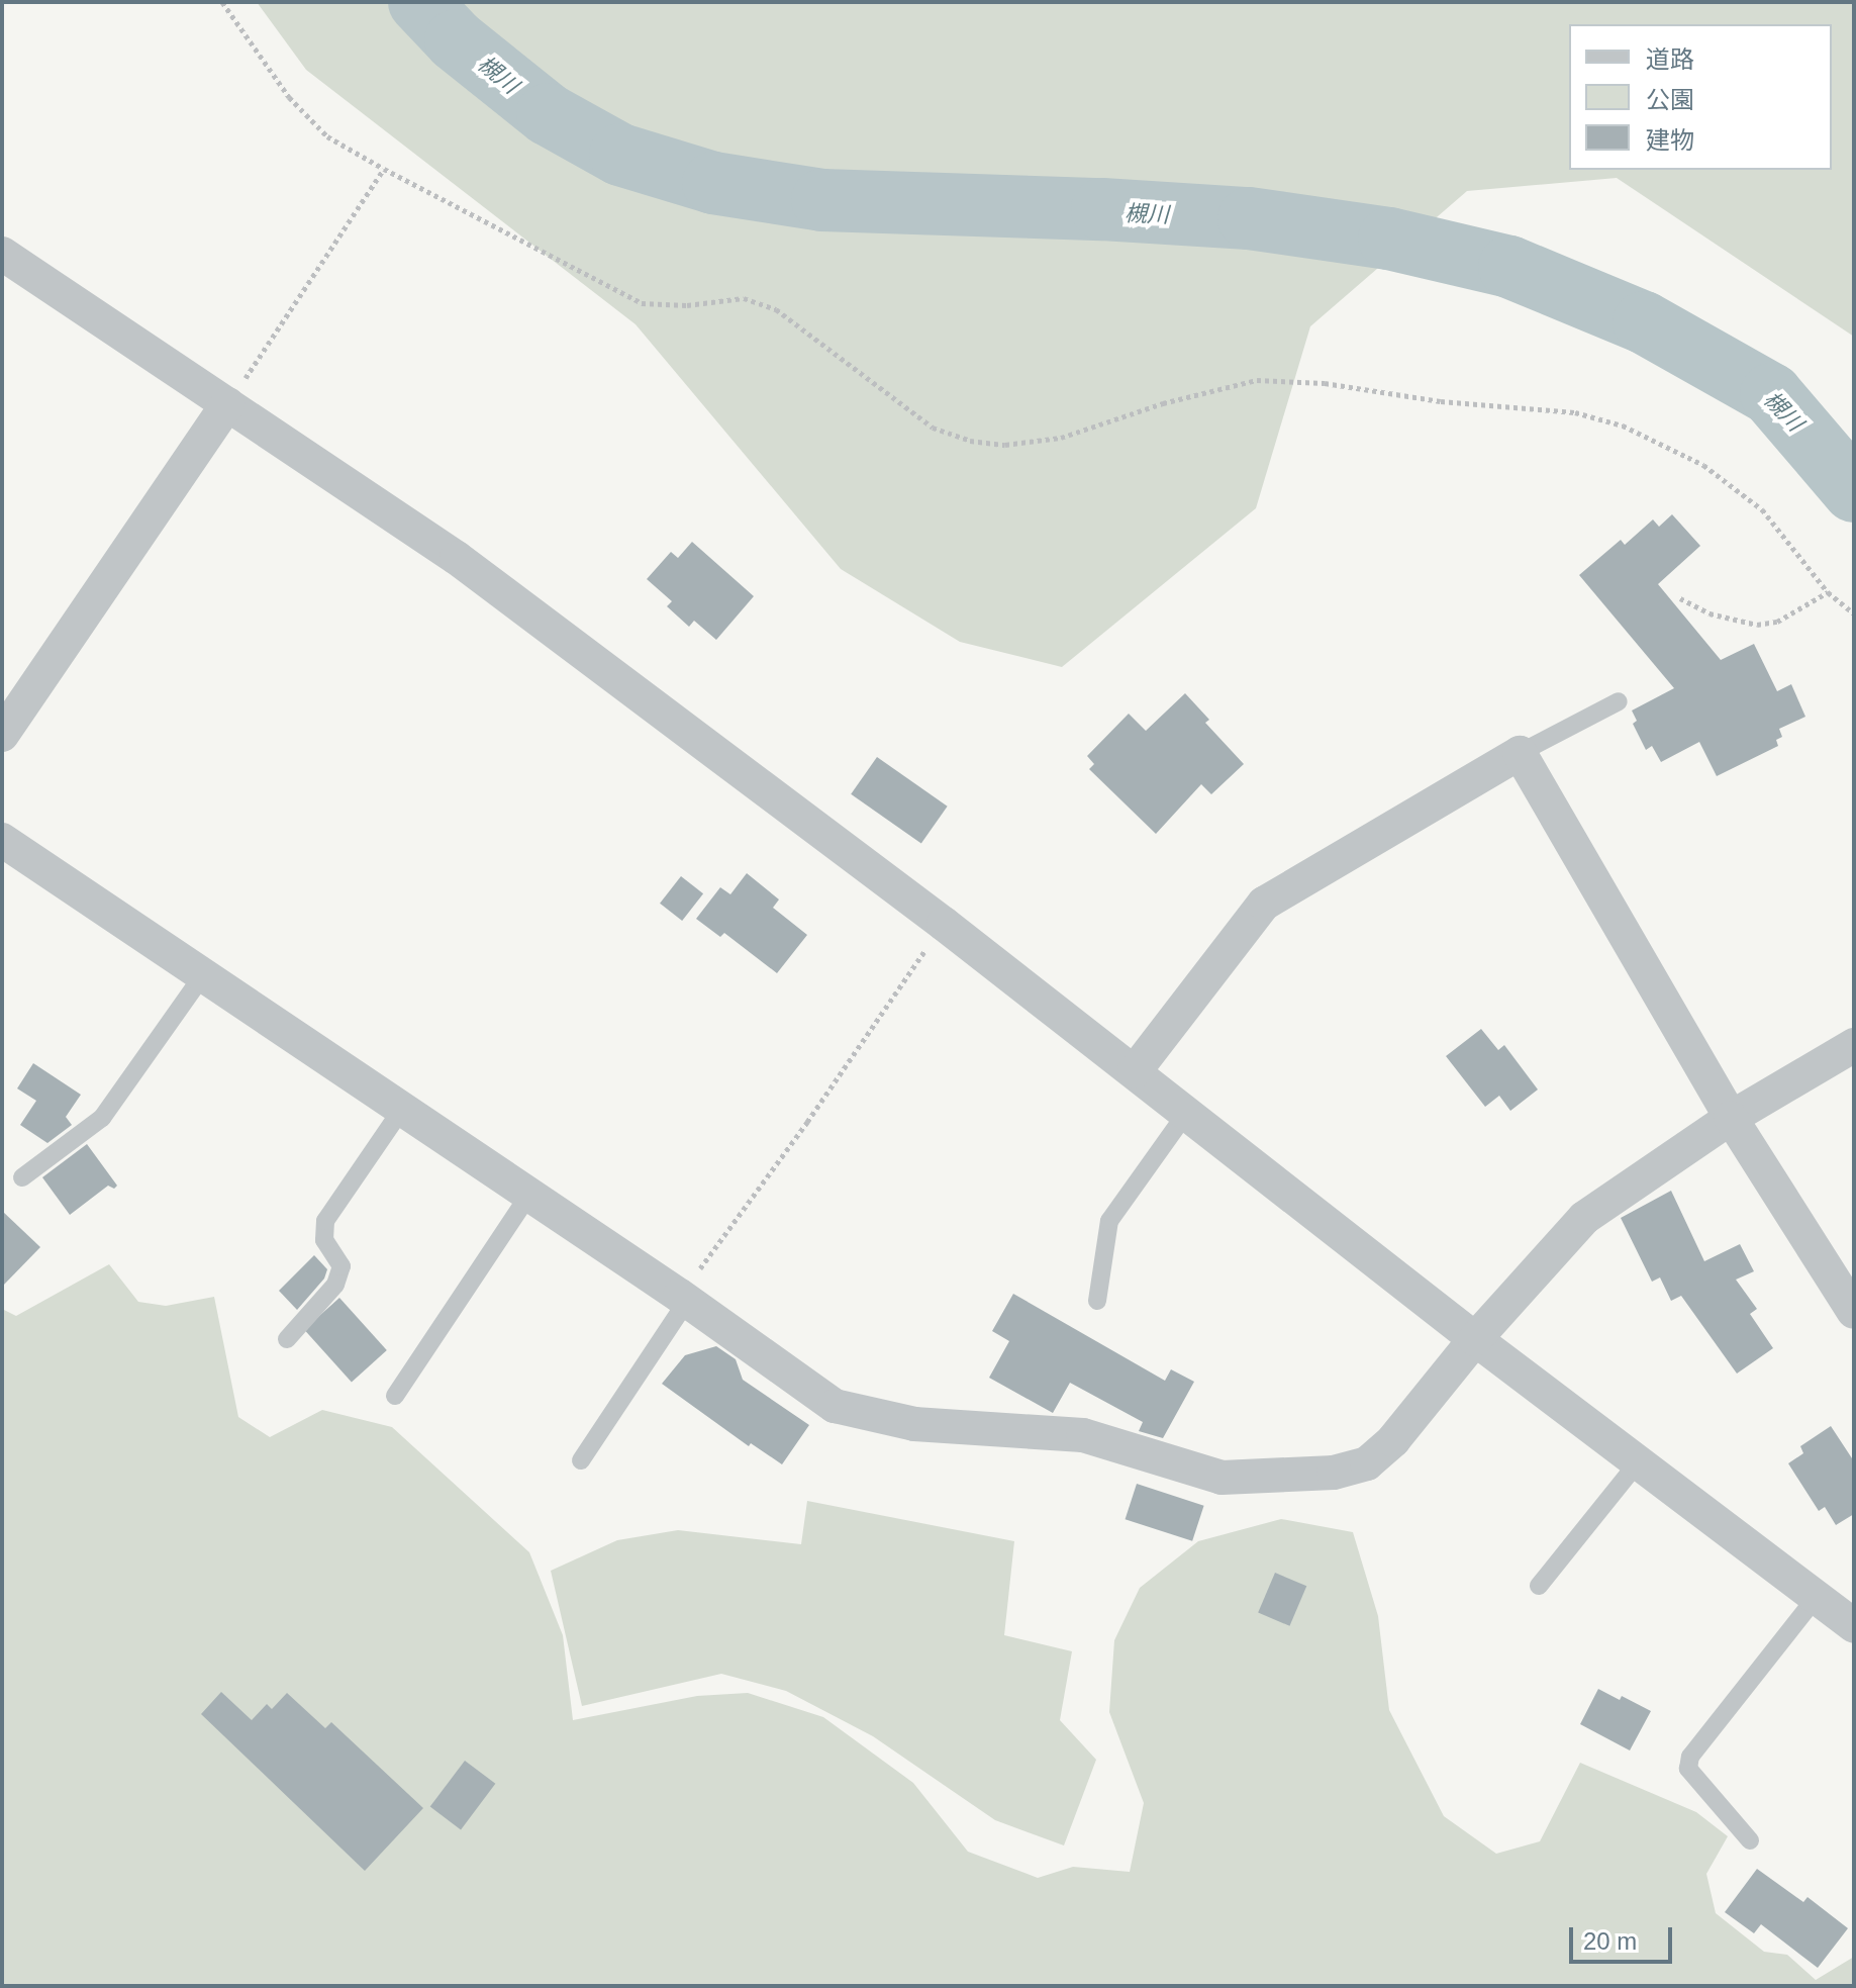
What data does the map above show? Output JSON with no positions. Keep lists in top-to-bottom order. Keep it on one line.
{"water":["槻川"],"legend":["道路","公園","建物"],"scale_bar":"20 m"}
